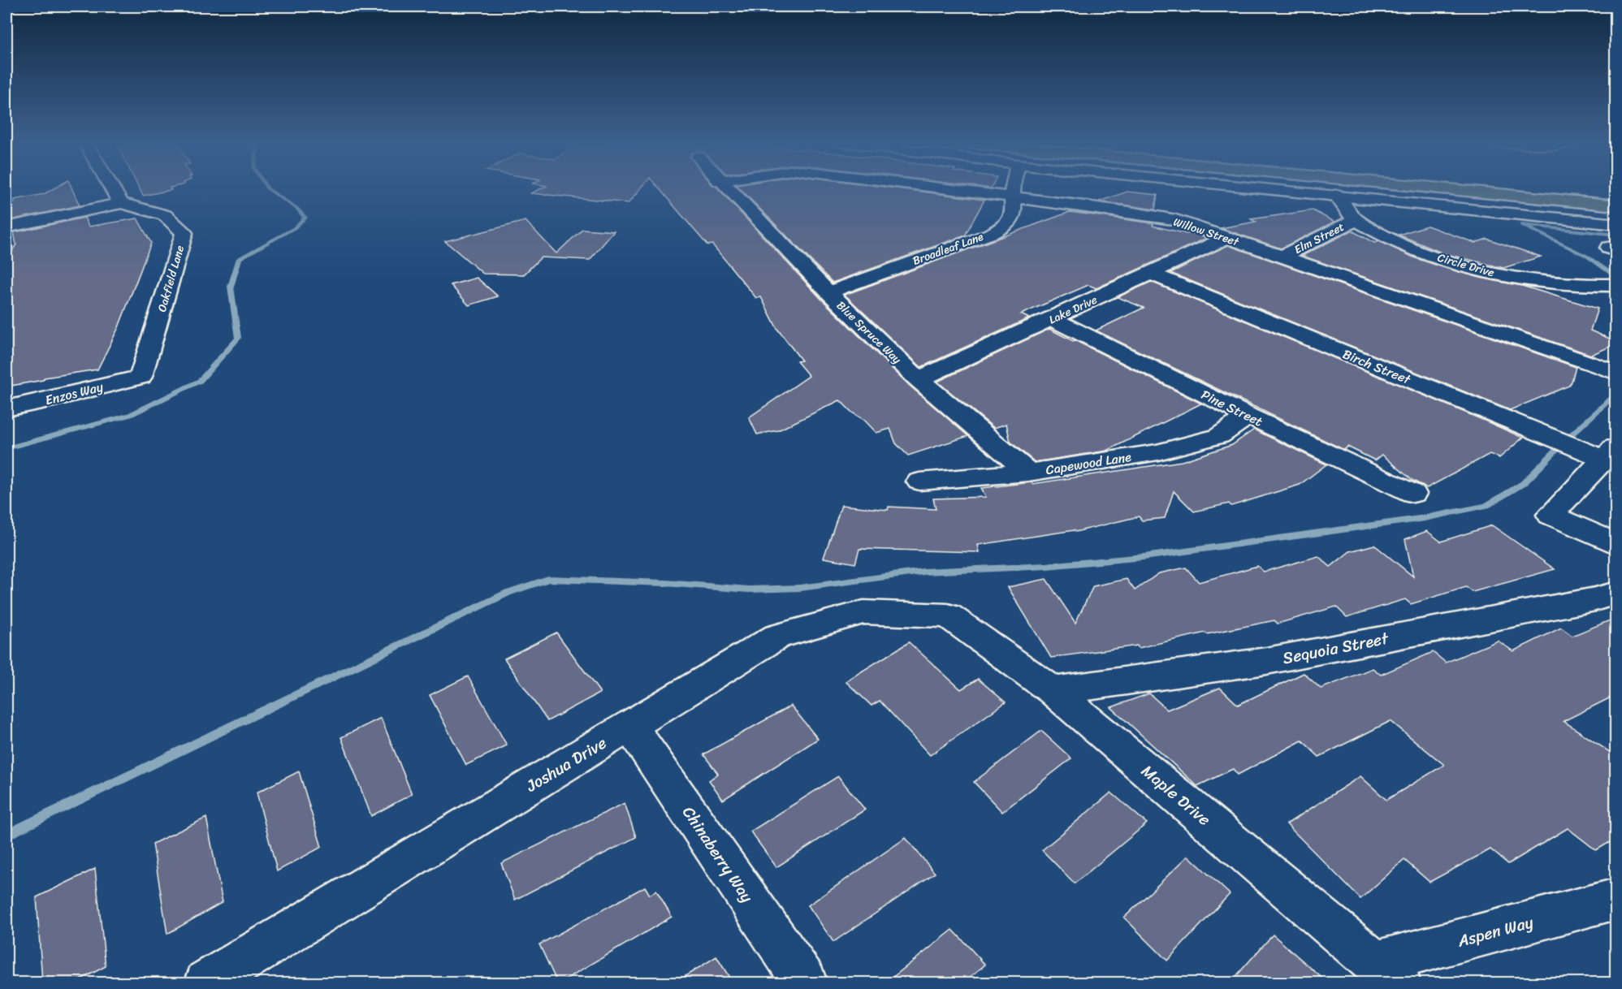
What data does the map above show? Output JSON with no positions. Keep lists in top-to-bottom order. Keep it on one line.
{"streets":{"street":["Willow Street","Elm Street","Broadleaf Lane","Circle Drive","Oakfield Lane","Lake Drive","Blue Spruce Way","Birch Street","Enzos Way","Pine Street","Capewood Lane","Sequoia Street","Joshua Drive","Maple Drive","Chinaberry Way","Aspen Way"]},"crossings":[["Willow Street","Elm Street"],["Willow Street","Broadleaf Lane"],["Willow Street","Lake Drive"],["Elm Street","Circle Drive"],["Broadleaf Lane","Blue Spruce Way"],["Oakfield Lane","Enzos Way"],["Lake Drive","Blue Spruce Way"],["Lake Drive","Birch Street"],["Lake Drive","Pine Street"],["Blue Spruce Way","Capewood Lane"],["Pine Street","Capewood Lane"],["Sequoia Street","Maple Drive"],["Joshua Drive","Maple Drive"],["Joshua Drive","Chinaberry Way"],["Maple Drive","Aspen Way"]]}
